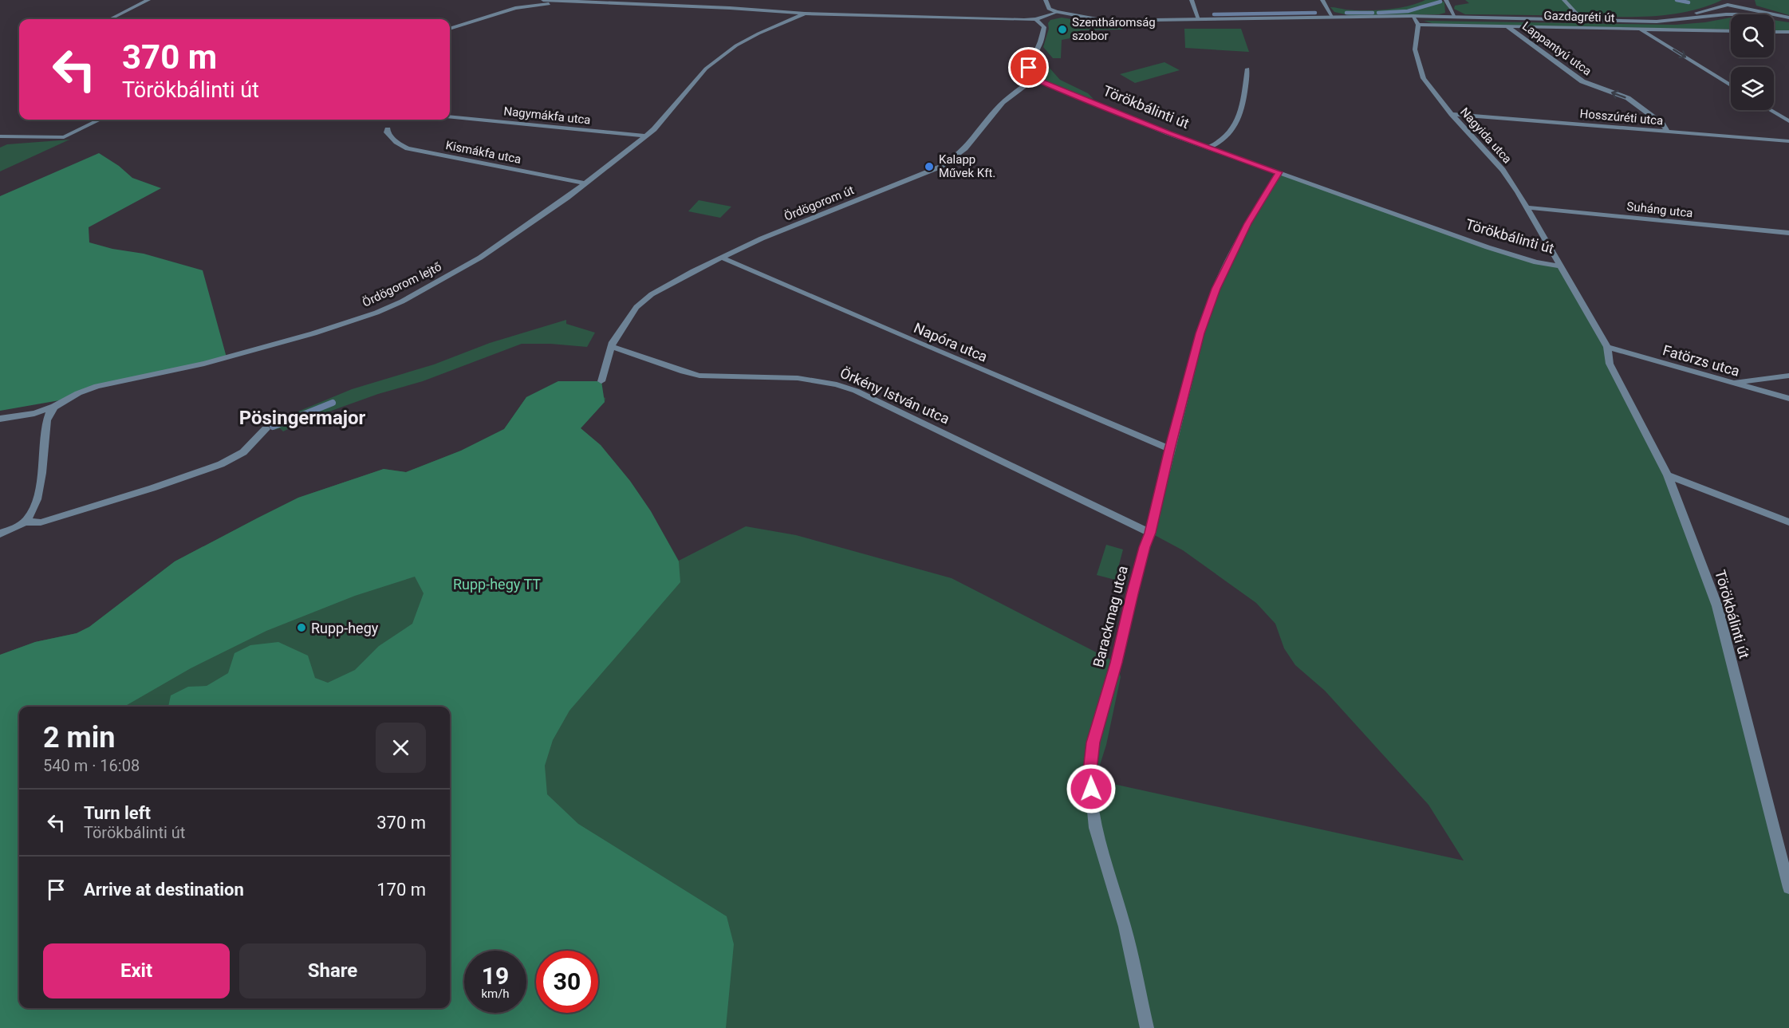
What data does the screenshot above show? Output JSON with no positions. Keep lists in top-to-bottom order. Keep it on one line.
{"streets":{"street":["Gazdagréti út","Lappantyú utca","Törökbálinti út","Nagymákfa utca","Hosszúréti utca","Nagyida utca","Kismákfa utca","Ördögorom út","Suháng utca","Ördögorom lejtő","Napóra utca","Fatörzs utca","Örkény István utca","Barackmag utca"]},"crossings":[["Gazdagréti út","Lappantyú utca"],["Gazdagréti út","Nagyida utca"],["Lappantyú utca","Hosszúréti utca"],["Törökbálinti út","Nagyida utca"],["Törökbálinti út","Ördögorom út"],["Törökbálinti út","Fatörzs utca"],["Törökbálinti út","Barackmag utca"],["Nagymákfa utca","Ördögorom lejtő"],["Hosszúréti utca","Nagyida utca"],["Nagyida utca","Suháng utca"],["Kismákfa utca","Ördögorom lejtő"],["Ördögorom út","Napóra utca"],["Ördögorom út","Örkény István utca"],["Napóra utca","Barackmag utca"],["Örkény István utca","Barackmag utca"]],"districts":["Pösingermajor"],"parks":["Rupp-hegy TT"],"places":["Szentháromság szobor","Kalapp Művek Kft.","Rupp-hegy"],"page":{"turn":["370 m","Törökbálinti út"],"heading":["2 min","540 m · 16:08"],"list":[{"name":"Turn left","note":"Törökbálinti út","value":"370 m"},{"name":"Arrive at destination","value":"170 m"}],"buttons":["Exit","Share"],"speed":"19 km/h","limit":"30"}}
